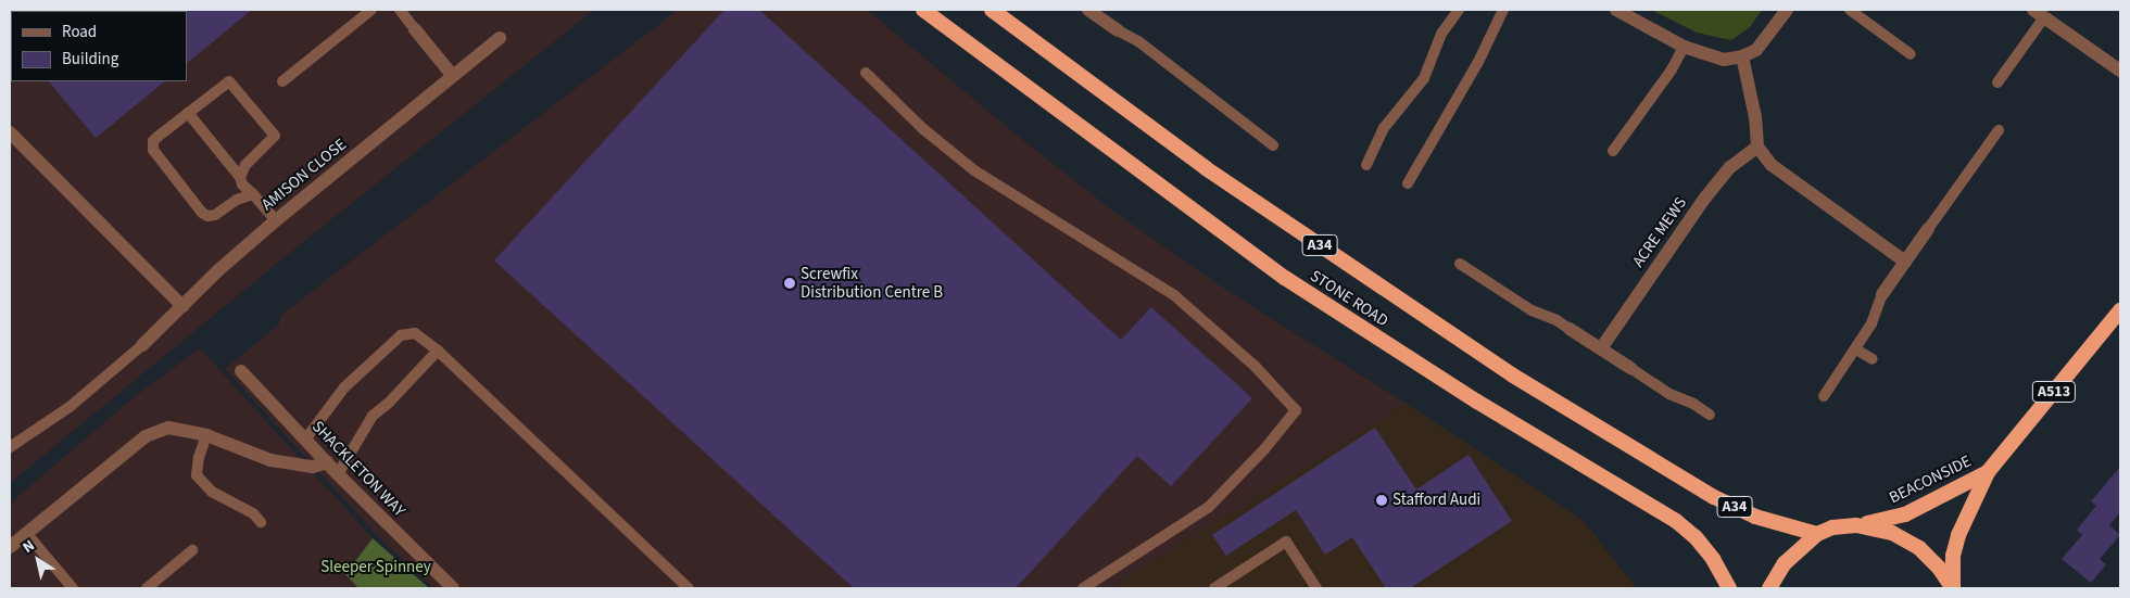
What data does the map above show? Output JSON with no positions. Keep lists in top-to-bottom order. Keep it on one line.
{"streets":{"highway":["A34","STONE ROAD","A513","BEACONSIDE"],"street":["AMISON CLOSE","ACRE MEWS","SHACKLETON WAY"]},"crossings":[["STONE ROAD","BEACONSIDE"]],"parks":["Sleeper Spinney"],"places":["Screwfix Distribution Centre B","Stafford Audi"],"legend":["Road","Building"],"north":"top left"}
